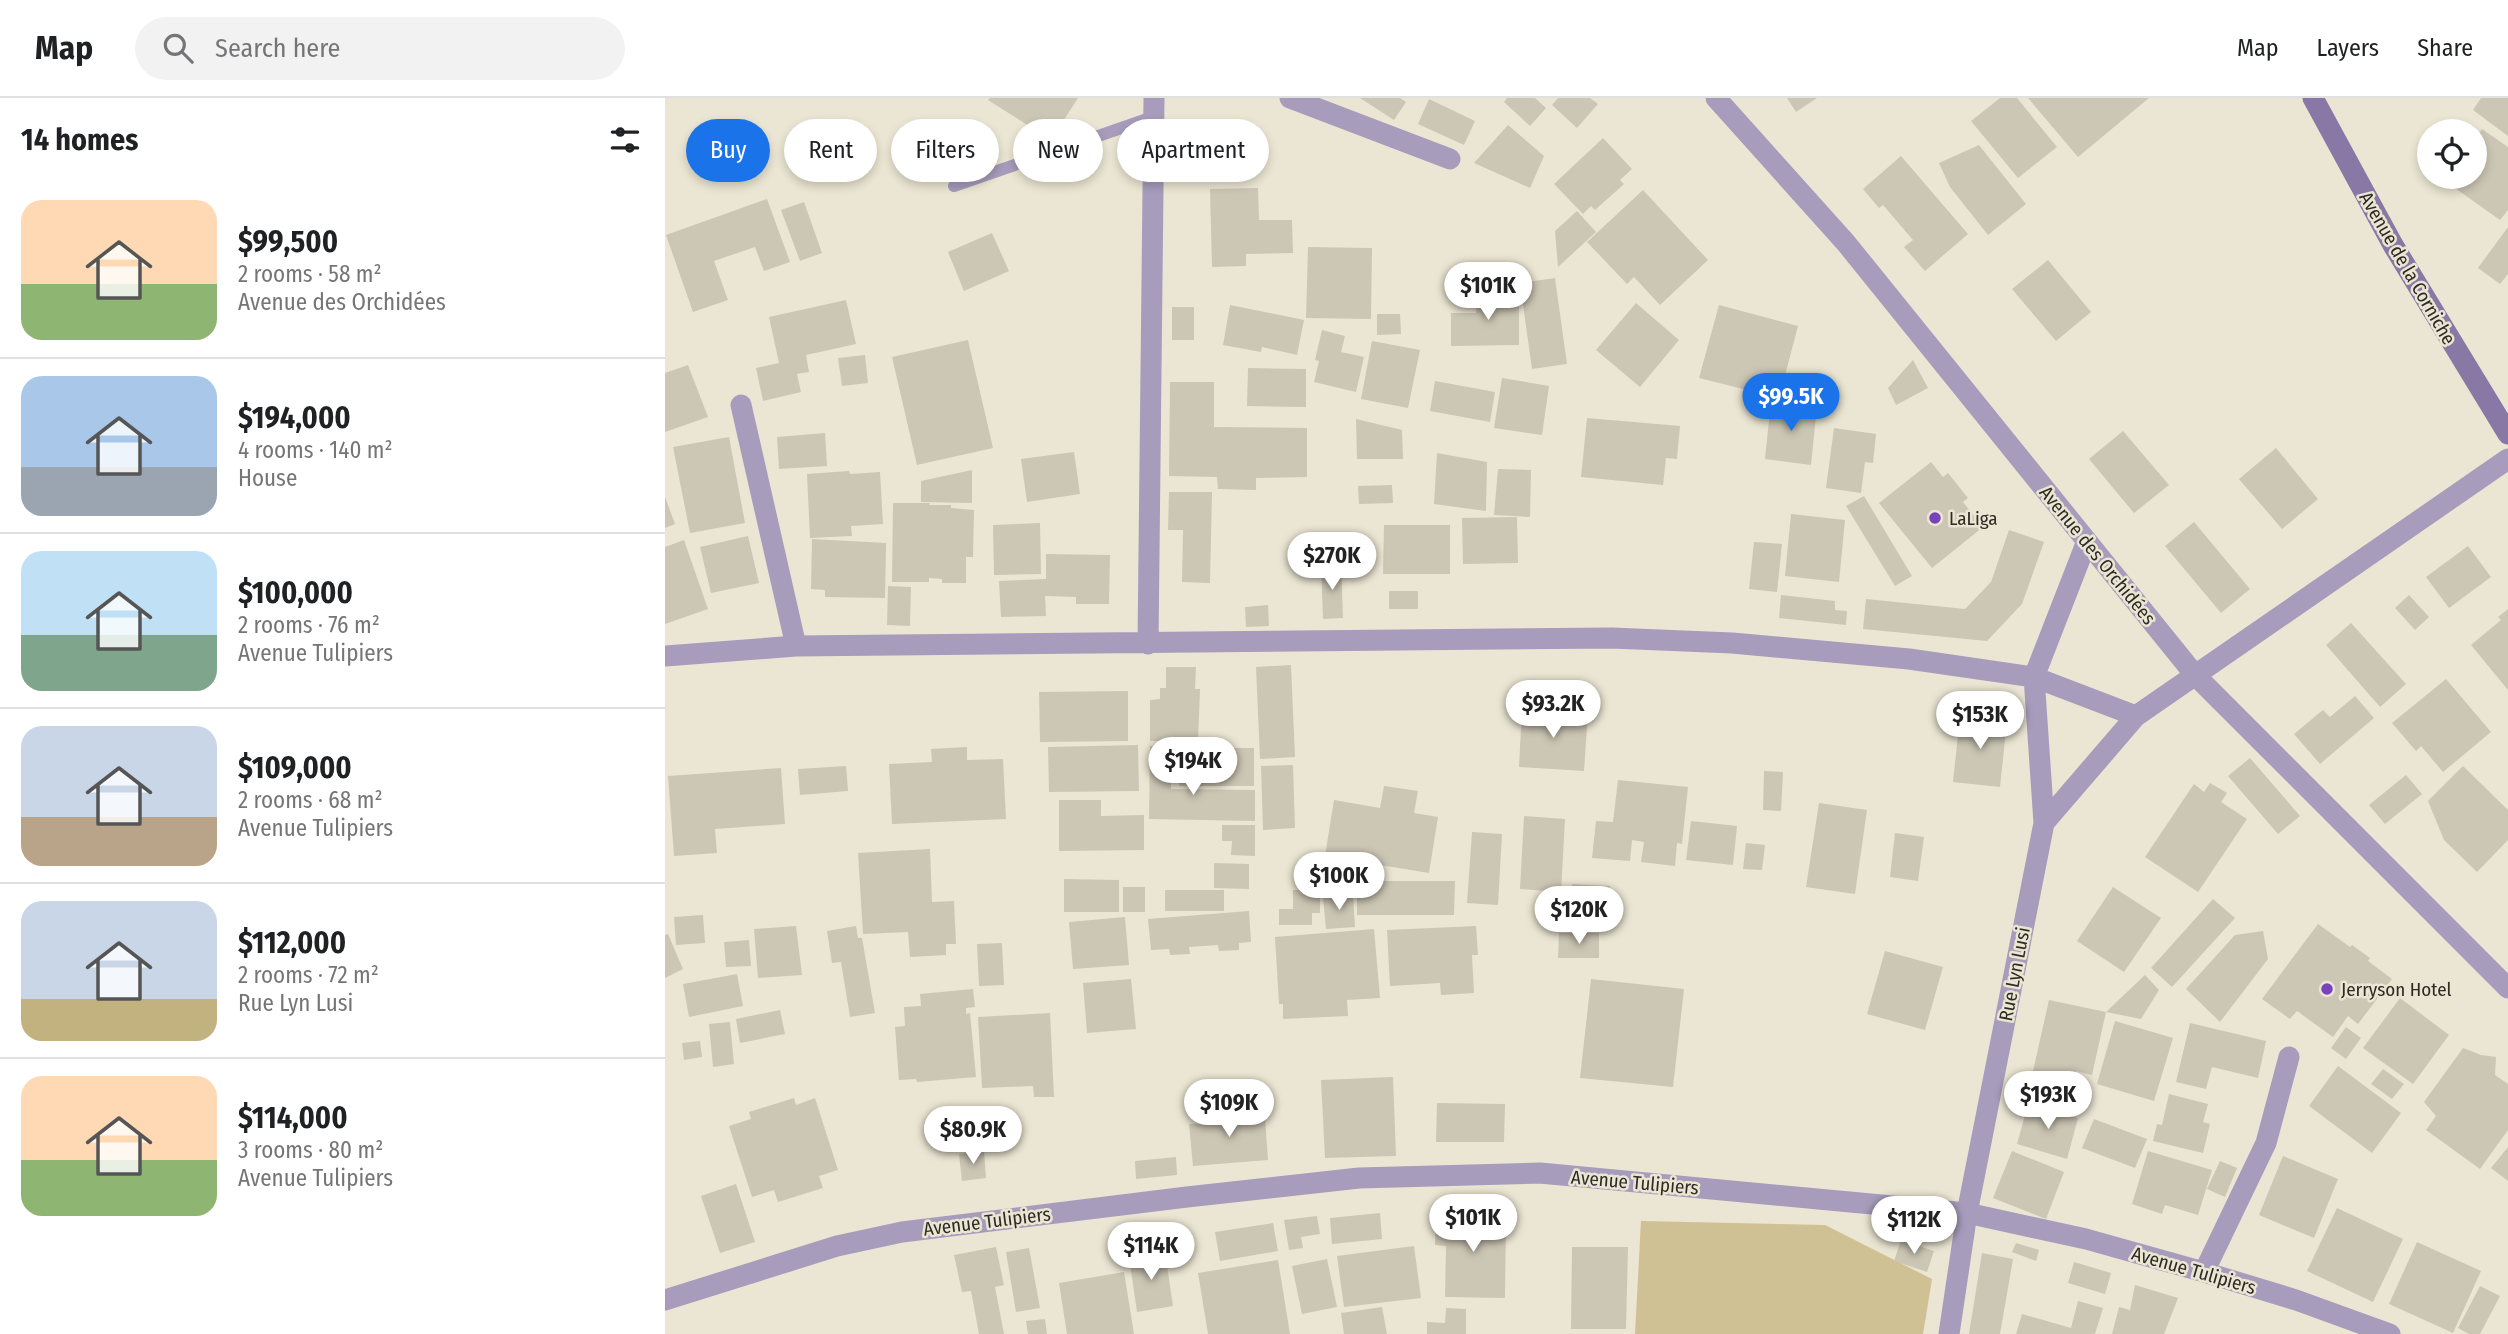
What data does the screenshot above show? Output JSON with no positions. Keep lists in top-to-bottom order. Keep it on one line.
{"streets":{"street":["Avenue de la Corniche","Avenue des Orchidées","Rue Lyn Lusi","Avenue Tulipiers"]},"crossings":[["Avenue des Orchidées","Rue Lyn Lusi"],["Rue Lyn Lusi","Avenue Tulipiers"]],"places":["LaLiga","Jerryson Hotel"],"page":{"header":"Map","search":"Search here","nav":["Map","Layers","Share"],"heading":"14 homes","chip":["Buy","Rent","Filters","New","Apartment"],"list":[{"name":"$99,500","note":"2 rooms · 58 m² · Avenue des Orchidées"},{"name":"$194,000","note":"4 rooms · 140 m² · House"},{"name":"$100,000","note":"2 rooms · 76 m² · Avenue Tulipiers"},{"name":"$109,000","note":"2 rooms · 68 m² · Avenue Tulipiers"},{"name":"$112,000","note":"2 rooms · 72 m² · Rue Lyn Lusi"},{"name":"$114,000","note":"3 rooms · 80 m² · Avenue Tulipiers"}],"price":["$101K","$99.5K","$270K","$93.2K","$153K","$194K","$100K","$120K","$193K","$109K","$80.9K","$101K","$112K","$114K"]}}
